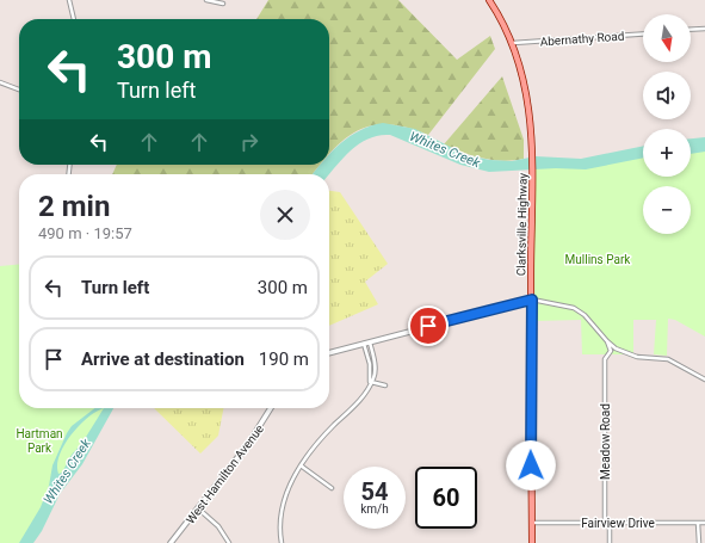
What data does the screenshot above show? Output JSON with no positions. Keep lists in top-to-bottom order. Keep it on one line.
{"streets":{"main road":["Clarksville Highway"],"street":["Abernathy Road","Meadow Road","West Hamilton Avenue","Fairview Drive"]},"crossings":[["Abernathy Road","Clarksville Highway"],["Clarksville Highway","Fairview Drive"],["Meadow Road","Fairview Drive"]],"water":["Whites Creek"],"parks":["Mullins Park","Hartman Park"],"north":"bottom","page":{"map_buttons":["+","−"],"turn":["300 m","Turn left"],"heading":["2 min","490 m · 19:57"],"list":[{"name":"Turn left","value":"300 m"},{"name":"Arrive at destination","value":"190 m"}],"speed":"54 km/h","limit":"60"}}
